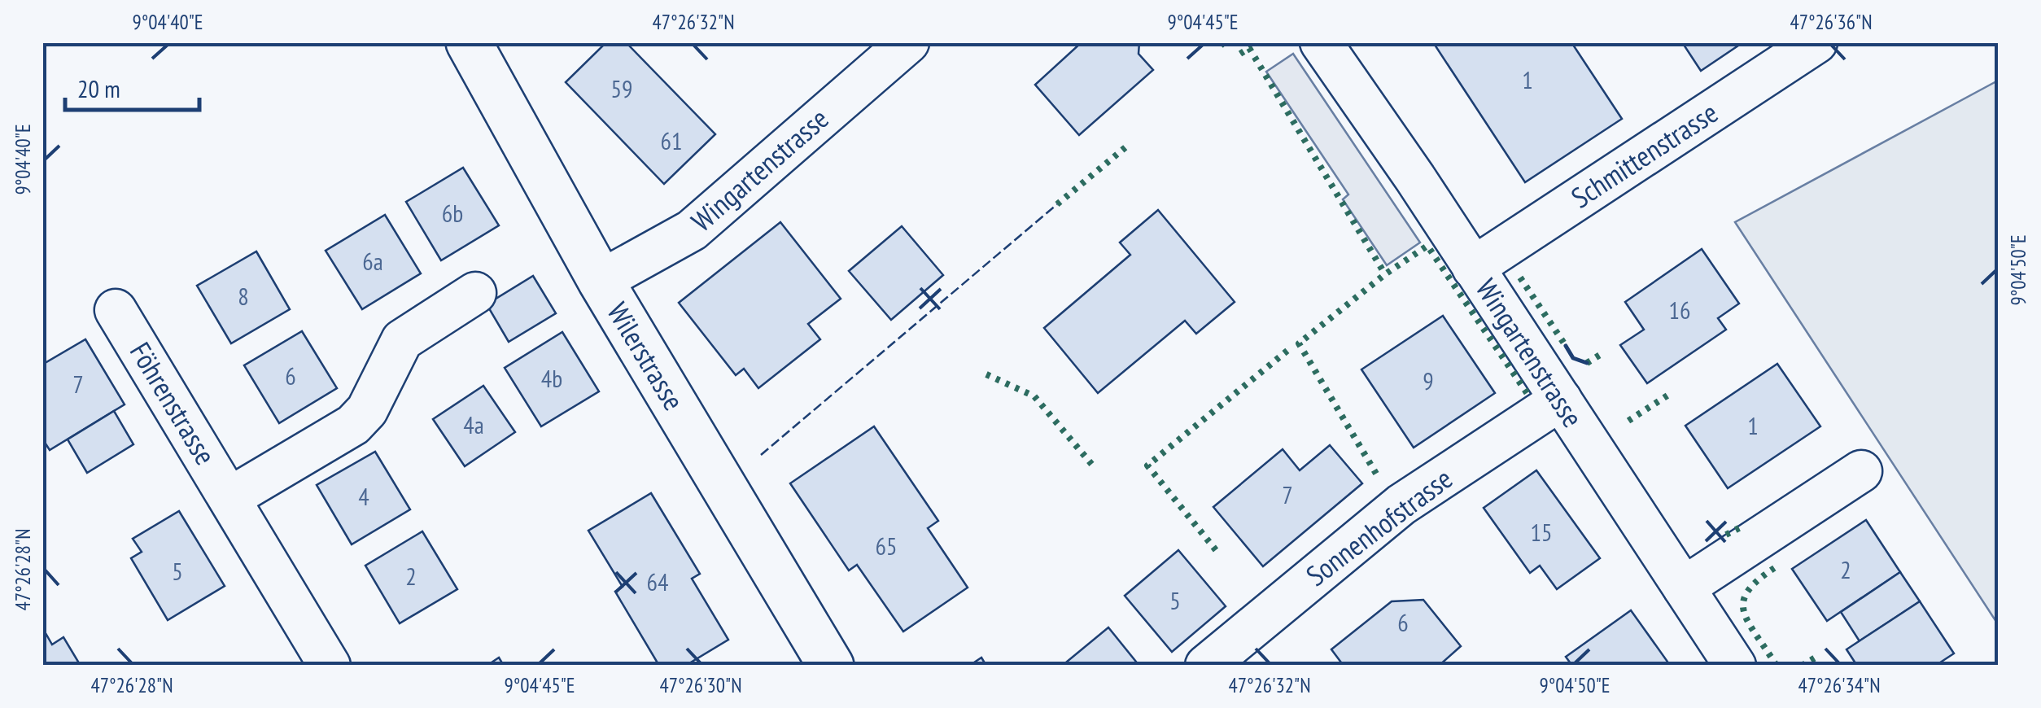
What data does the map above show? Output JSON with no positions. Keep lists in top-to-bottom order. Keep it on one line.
{"streets":{"main road":["Wilerstrasse"],"street":["Schmittenstrasse","Wingartenstrasse","Föhrenstrasse","Sonnenhofstrasse"]},"crossings":[["Schmittenstrasse","Wingartenstrasse"],["Wingartenstrasse","Wilerstrasse"],["Wingartenstrasse","Sonnenhofstrasse"]],"house_numbers":["1","59","61","6b","6a","8","16","6","4b","9","7","4a","1","7","4","15","65","2","5","2","64","5","6"],"scale_bar":"20 m","coordinates":["9°04'40\"E","47°26'32\"N","9°04'45\"E","47°26'36\"N","9°04'50\"E","47°26'28\"N","47°26'30\"N","47°26'34\"N"]}
